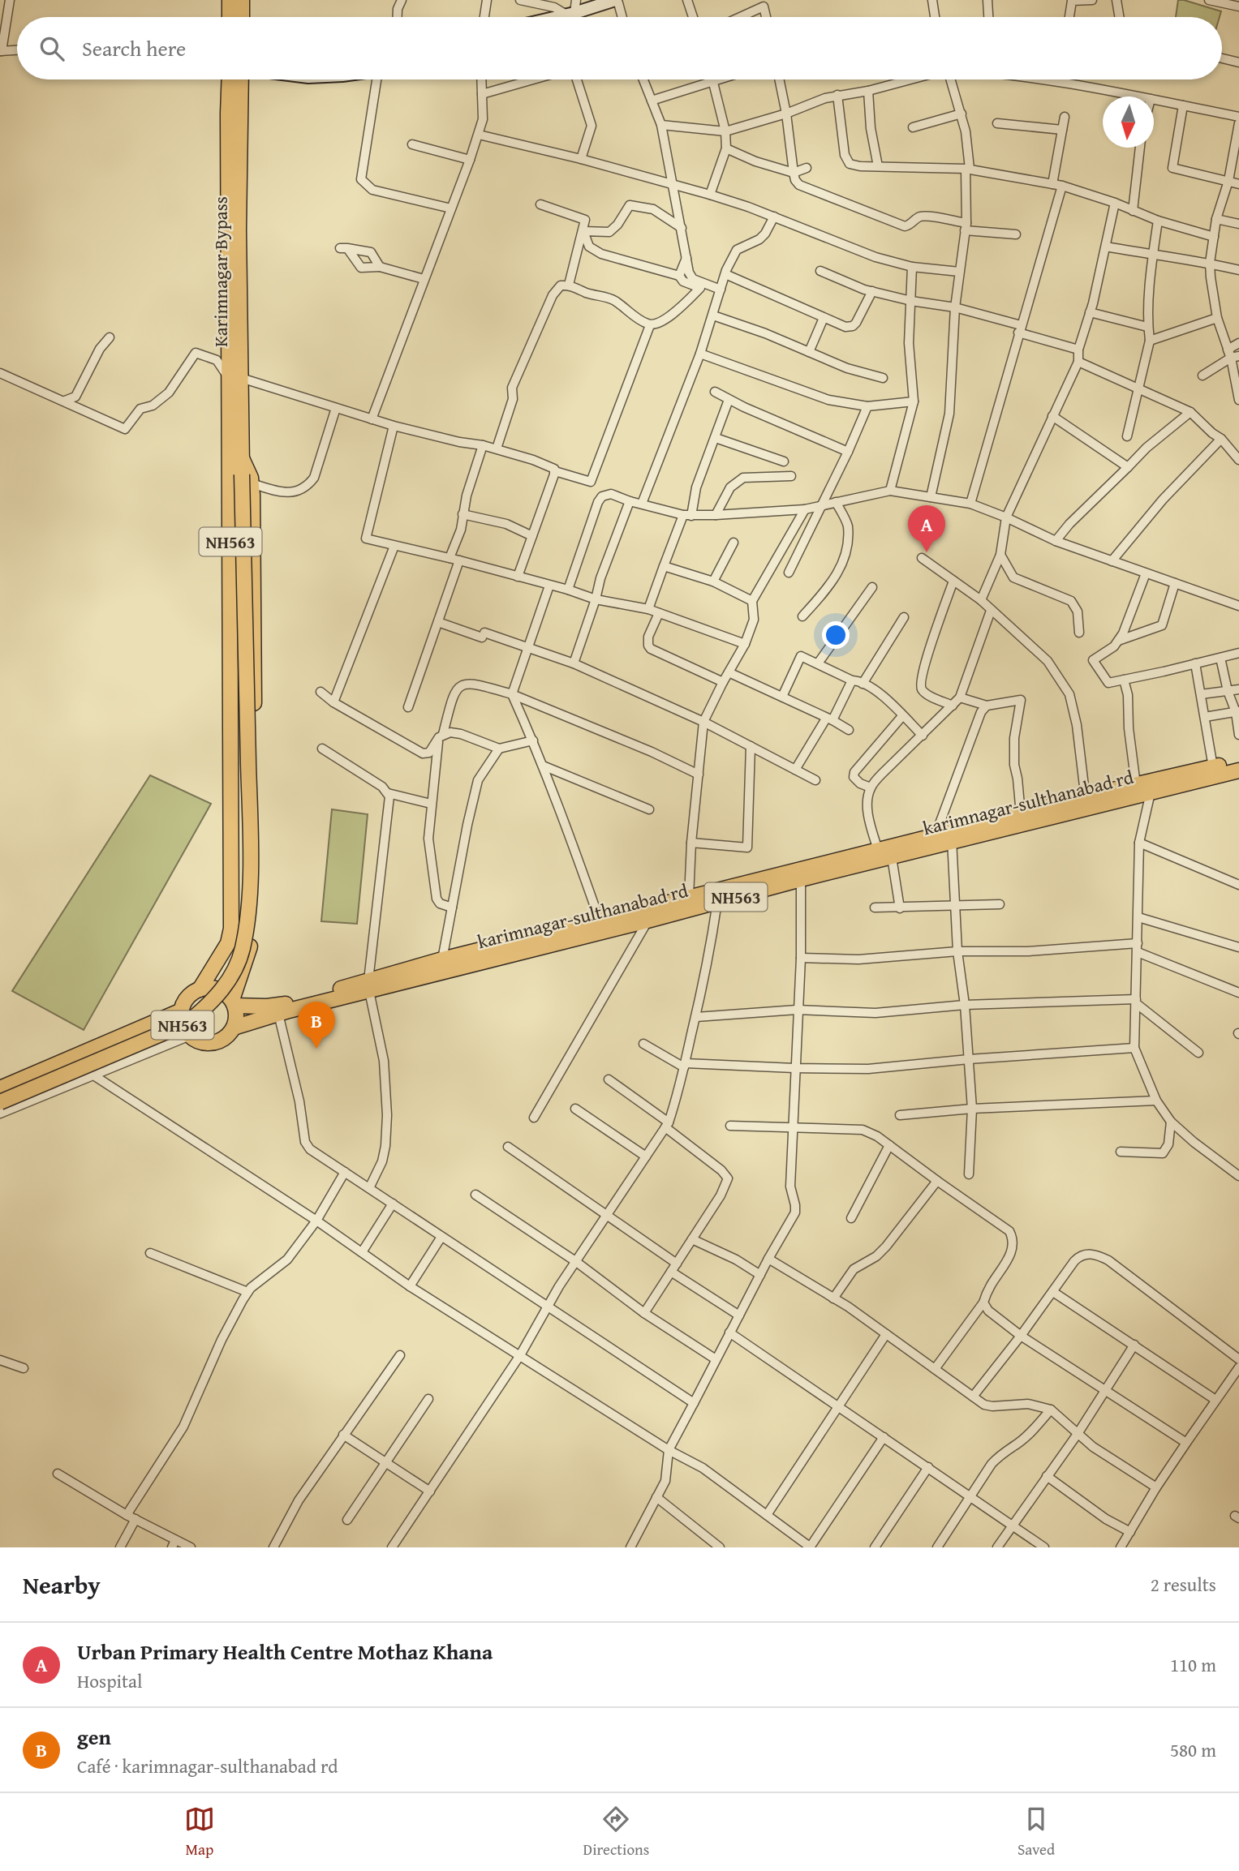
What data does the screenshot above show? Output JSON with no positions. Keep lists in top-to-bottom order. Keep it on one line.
{"streets":{"highway":["Karimnagar Bypass","NH563","karimnagar-sulthanabad rd"]},"crossings":[["Karimnagar Bypass","NH563"],["NH563","karimnagar-sulthanabad rd"]],"north":"bottom","page":{"search":"Search here","pins":["A","B"],"heading":["Nearby","2 results"],"list":[{"mark":"A","name":"Urban Primary Health Centre Mothaz Khana","note":"Hospital","value":"110 m"},{"mark":"B","name":"gen","note":"Café · karimnagar-sulthanabad rd","value":"580 m"}],"nav":["Map","Directions","Saved"]}}
